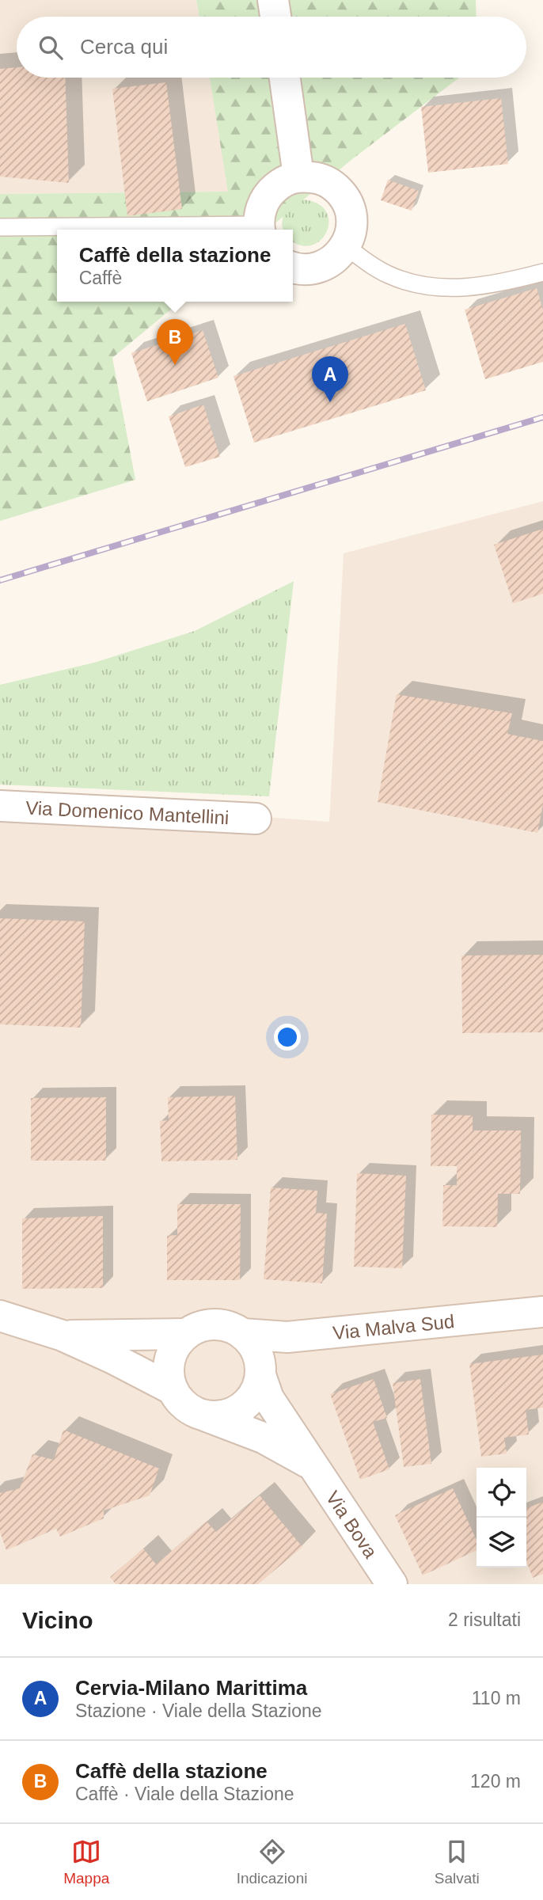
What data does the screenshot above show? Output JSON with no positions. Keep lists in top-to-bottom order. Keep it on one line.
{"streets":{"street":["Via Domenico Mantellini","Via Malva Sud","Via Bova"]},"crossings":[["Via Malva Sud","Via Bova"]],"page":{"search":"Cerca qui","popup":["Caffè della stazione","Caffè"],"pins":["B","A"],"heading":["Vicino","2 risultati"],"list":[{"mark":"A","name":"Cervia-Milano Marittima","note":"Stazione · Viale della Stazione","value":"110 m"},{"mark":"B","name":"Caffè della stazione","note":"Caffè · Viale della Stazione","value":"120 m"}],"nav":["Mappa","Indicazioni","Salvati"]}}
